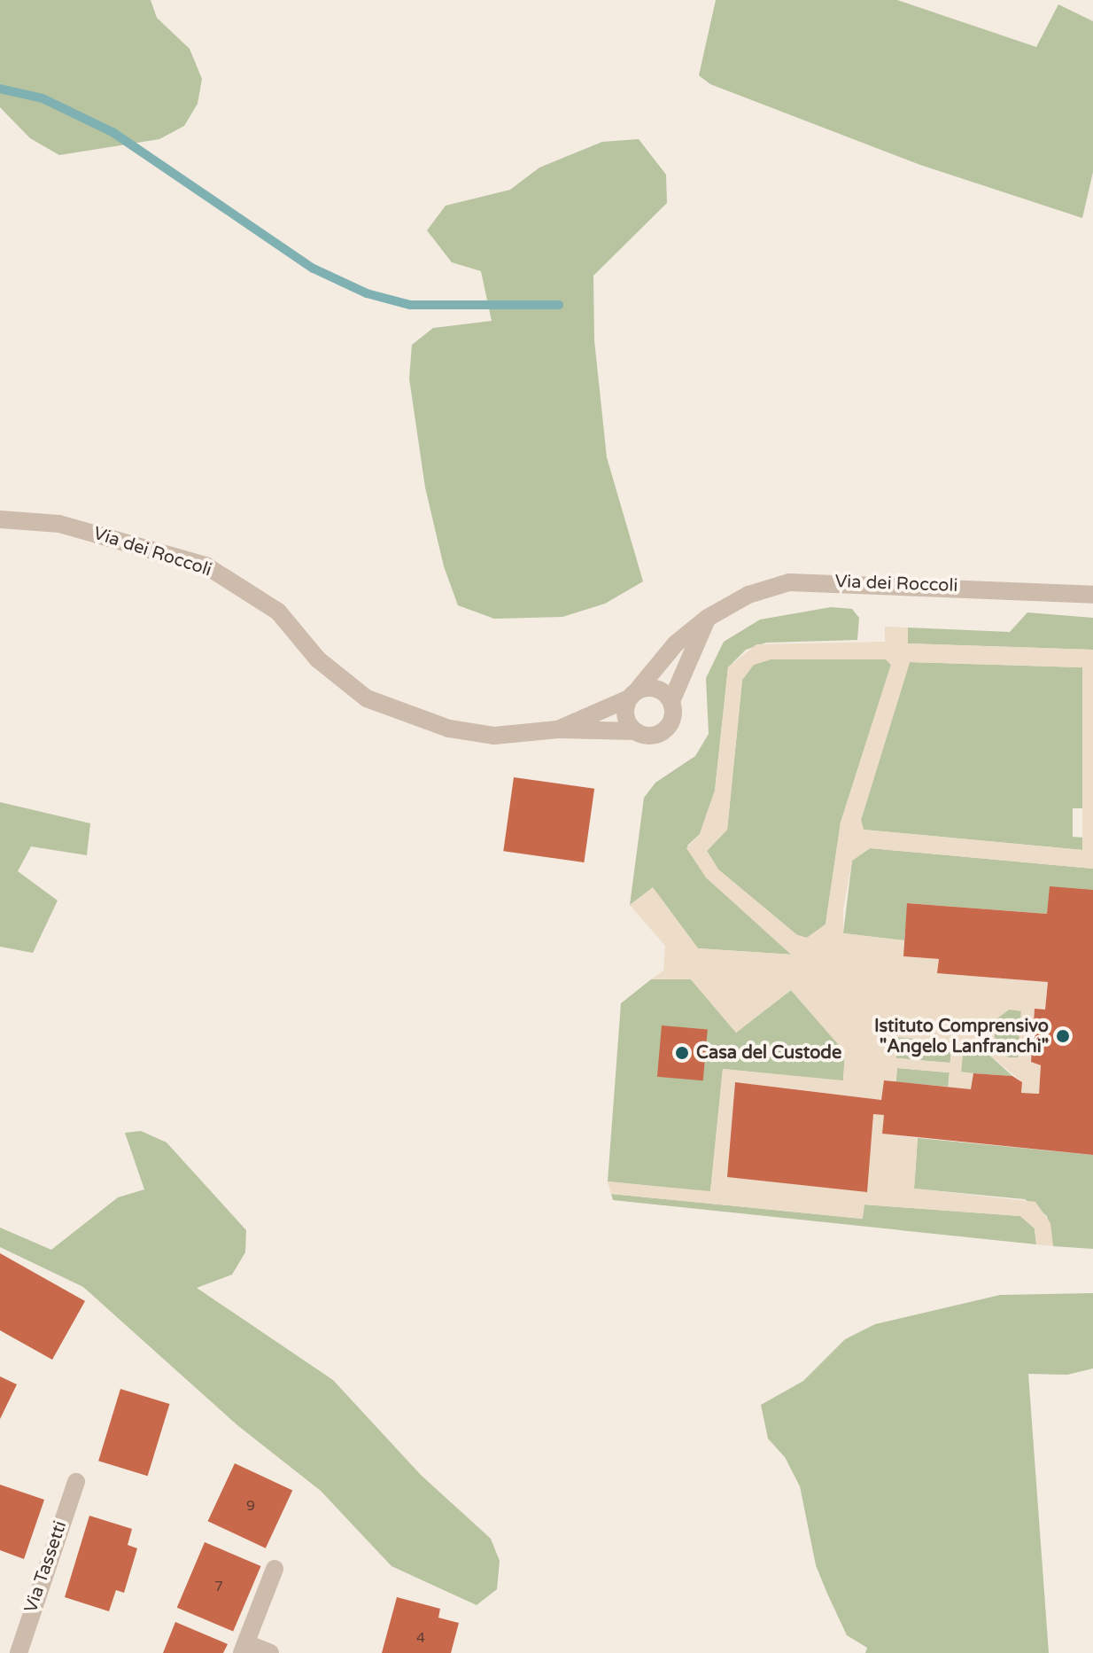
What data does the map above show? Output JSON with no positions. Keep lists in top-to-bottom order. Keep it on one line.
{"streets":{"street":["Via dei Roccoli","Via Tassetti"]},"places":["Istituto Comprensivo \"Angelo Lanfranchi\"","Casa del Custode"],"house_numbers":["9","7","4"]}
